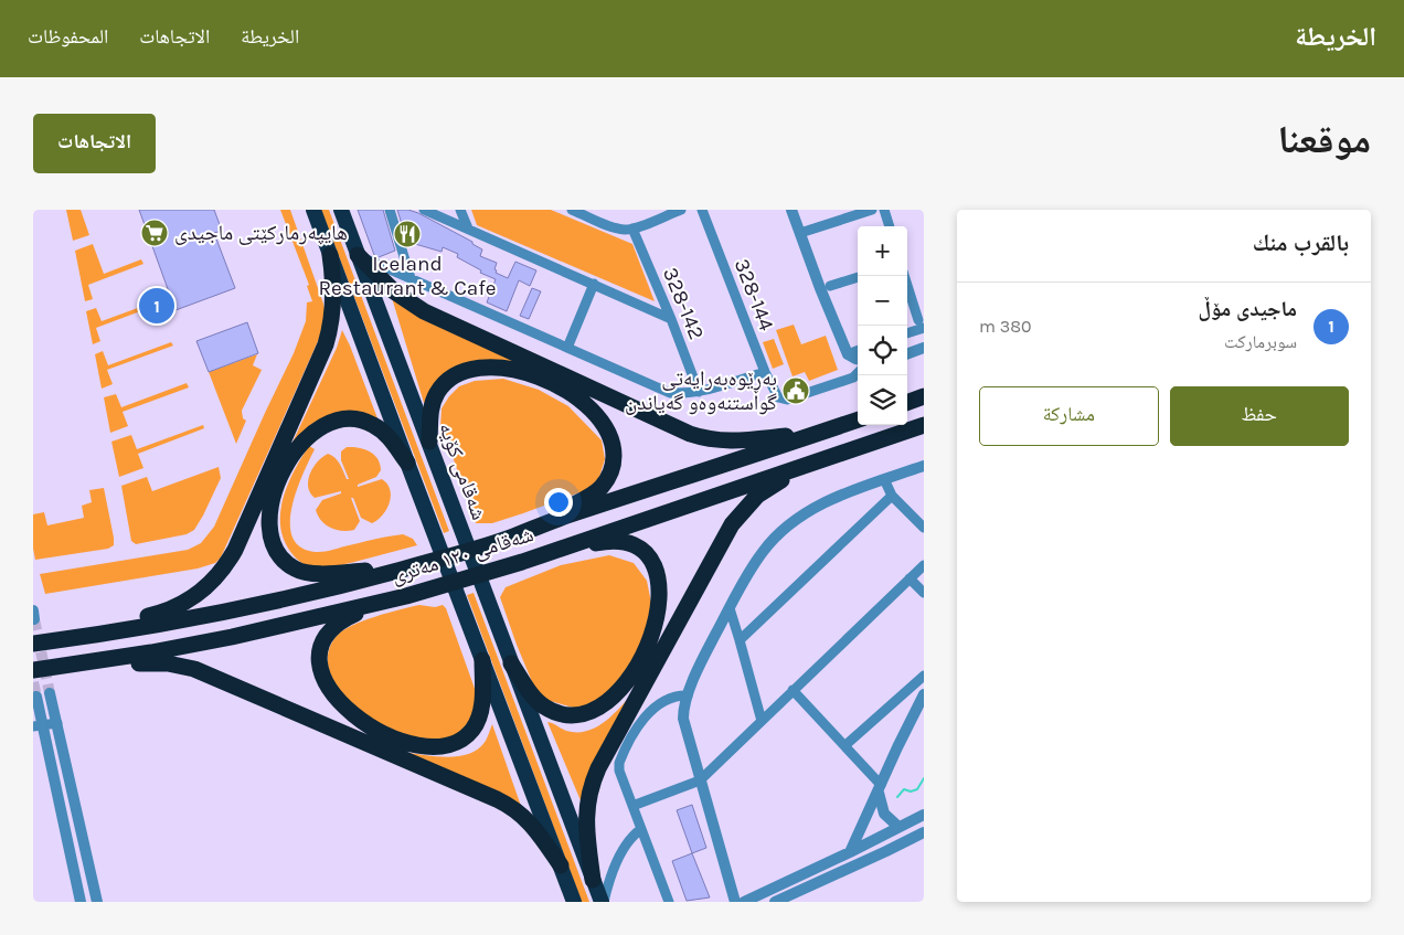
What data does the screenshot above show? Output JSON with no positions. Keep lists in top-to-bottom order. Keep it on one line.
{"streets":{"highway":["شەقامی کۆیە","شەقامی ١٢٠ مەتری"],"street":["328-144","328-142"]},"places":{"supermarket":["هایپەرمارکێتی ماجیدی"],"restaurant":["Iceland Restaurant & Cafe"],"public building":["بەڕێوەبەرایەتی گواستنەوەو گەیاندن"]},"page":{"header":"الخريطة","nav":["الخريطة","الاتجاهات","المحفوظات"],"title":"موقعنا","buttons":["الاتجاهات",["حفظ","مشاركة"]],"heading":"بالقرب منك","map_buttons":["+","−"],"list":[{"mark":"1","name":"ماجیدی مۆڵ","note":"سوبرماركت","value":"380 m"}],"pins":"1"}}
